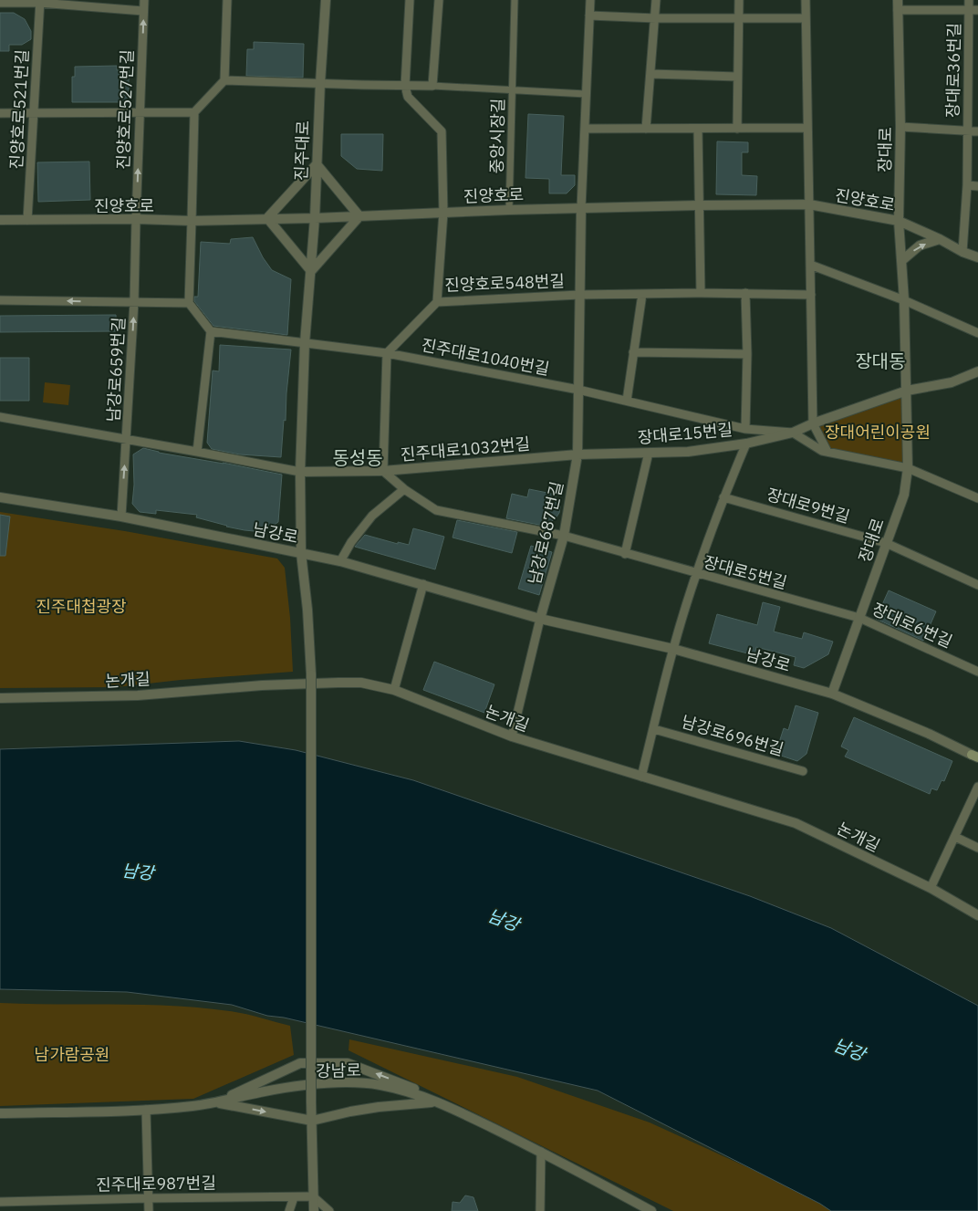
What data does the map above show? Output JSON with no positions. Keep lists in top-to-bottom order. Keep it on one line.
{"streets":{"street":["장대로36번길","진양호로521번길","진양호로527번길","중앙시장길","장대로","진주대로","진양호로","진양호로548번길","진주대로1040번길","남강로659번길","장대로15번길","진주대로1032번길","장대로9번길","남강로","남강로687번길","장대로5번길","장대로6번길","논개길","남강로696번길","강남로","진주대로987번길"]},"crossings":[["장대로36번길","장대로"],["진양호로521번길","진양호로"],["진양호로527번길","진양호로"],["진양호로527번길","남강로659번길"],["중앙시장길","진양호로"],["장대로","진양호로"],["장대로","장대로9번길"],["장대로","남강로"],["장대로","장대로5번길"],["장대로","장대로6번길"],["진주대로","진양호로"],["진주대로","진주대로1040번길"],["진주대로","진주대로1032번길"],["진주대로","남강로"],["진주대로","진주대로987번길"],["진양호로","진양호로548번길"],["진양호로","남강로659번길"],["진양호로","남강로687번길"],["진양호로548번길","남강로687번길"],["진주대로1040번길","장대로15번길"],["진주대로1040번길","남강로687번길"],["남강로659번길","남강로"],["장대로15번길","진주대로1032번길"],["장대로15번길","남강로687번길"],["진주대로1032번길","남강로687번길"],["진주대로1032번길","장대로5번길"],["남강로","남강로687번길"],["남강로687번길","장대로5번길"],["장대로5번길","장대로6번길"]],"districts":["장대동","동성동"],"water":["남강"],"parks":["장대어린이공원","진주대첩광장","남가람공원"]}
